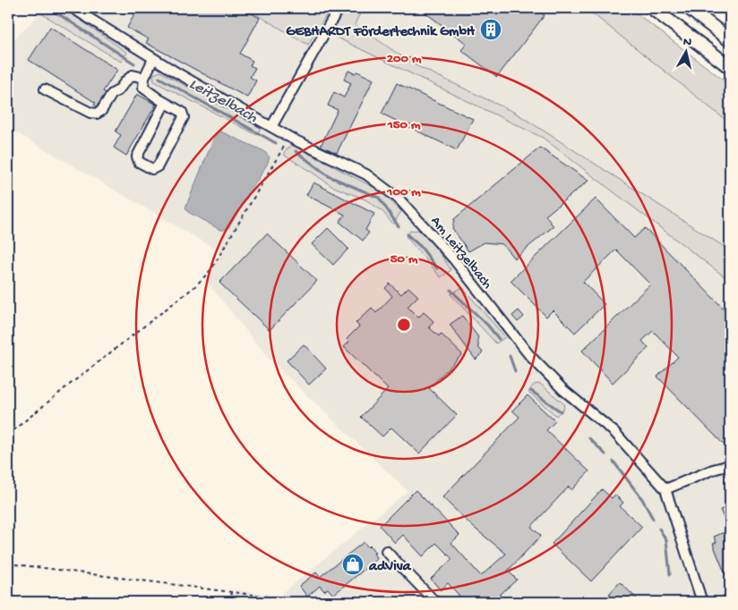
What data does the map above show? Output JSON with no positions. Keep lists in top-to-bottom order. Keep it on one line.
{"streets":{"street":["Am Leitzelbach"]},"water":["Leitzelbach"],"places":{"building":["GEBHARDT Fördertechnik GmbH"],"shop":["adViva"]},"north":"top","rings":["200 m","150 m","100 m","50 m"]}
